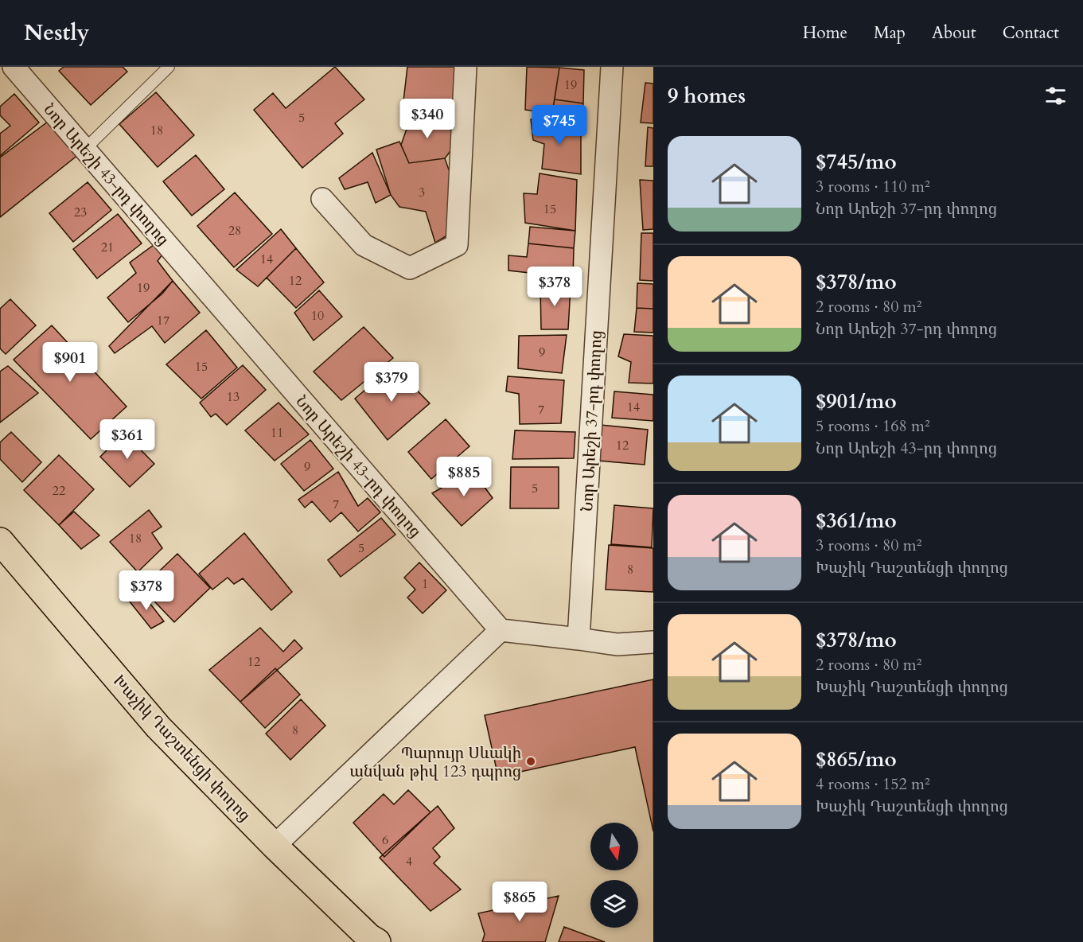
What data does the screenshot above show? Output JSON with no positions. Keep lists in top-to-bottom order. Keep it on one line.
{"streets":{"main road":["Խաչիկ Դաշտենցի փողոց"],"street":["Նոր Արեշի 43-րդ փողոց","Նոր Արեշի 37-րդ փողոց"]},"places":["Պարույր Սևակի անվան թիվ 123 դպրոց"],"house_numbers":["19","5","18","3","15","23","28","21","14","12","19","10","17","9","15","13","14","7","11","12","9","5","22","7","18","5","8","1","12","8","6","4"],"north":"bottom","page":{"header":"Nestly","nav":["Home","Map","About","Contact"],"heading":"9 homes","price":["$340","$745","$378","$901","$379","$361","$885","$378","$865"],"list":[{"name":"$745/mo","note":"3 rooms · 110 m² · Նոր Արեշի 37-րդ փողոց"},{"name":"$378/mo","note":"2 rooms · 80 m² · Նոր Արեշի 37-րդ փողոց"},{"name":"$901/mo","note":"5 rooms · 168 m² · Նոր Արեշի 43-րդ փողոց"},{"name":"$361/mo","note":"3 rooms · 80 m² · Խաչիկ Դաշտենցի փողոց"},{"name":"$378/mo","note":"2 rooms · 80 m² · Խաչիկ Դաշտենցի փողոց"},{"name":"$865/mo","note":"4 rooms · 152 m² · Խաչիկ Դաշտենցի փողոց"}]}}
